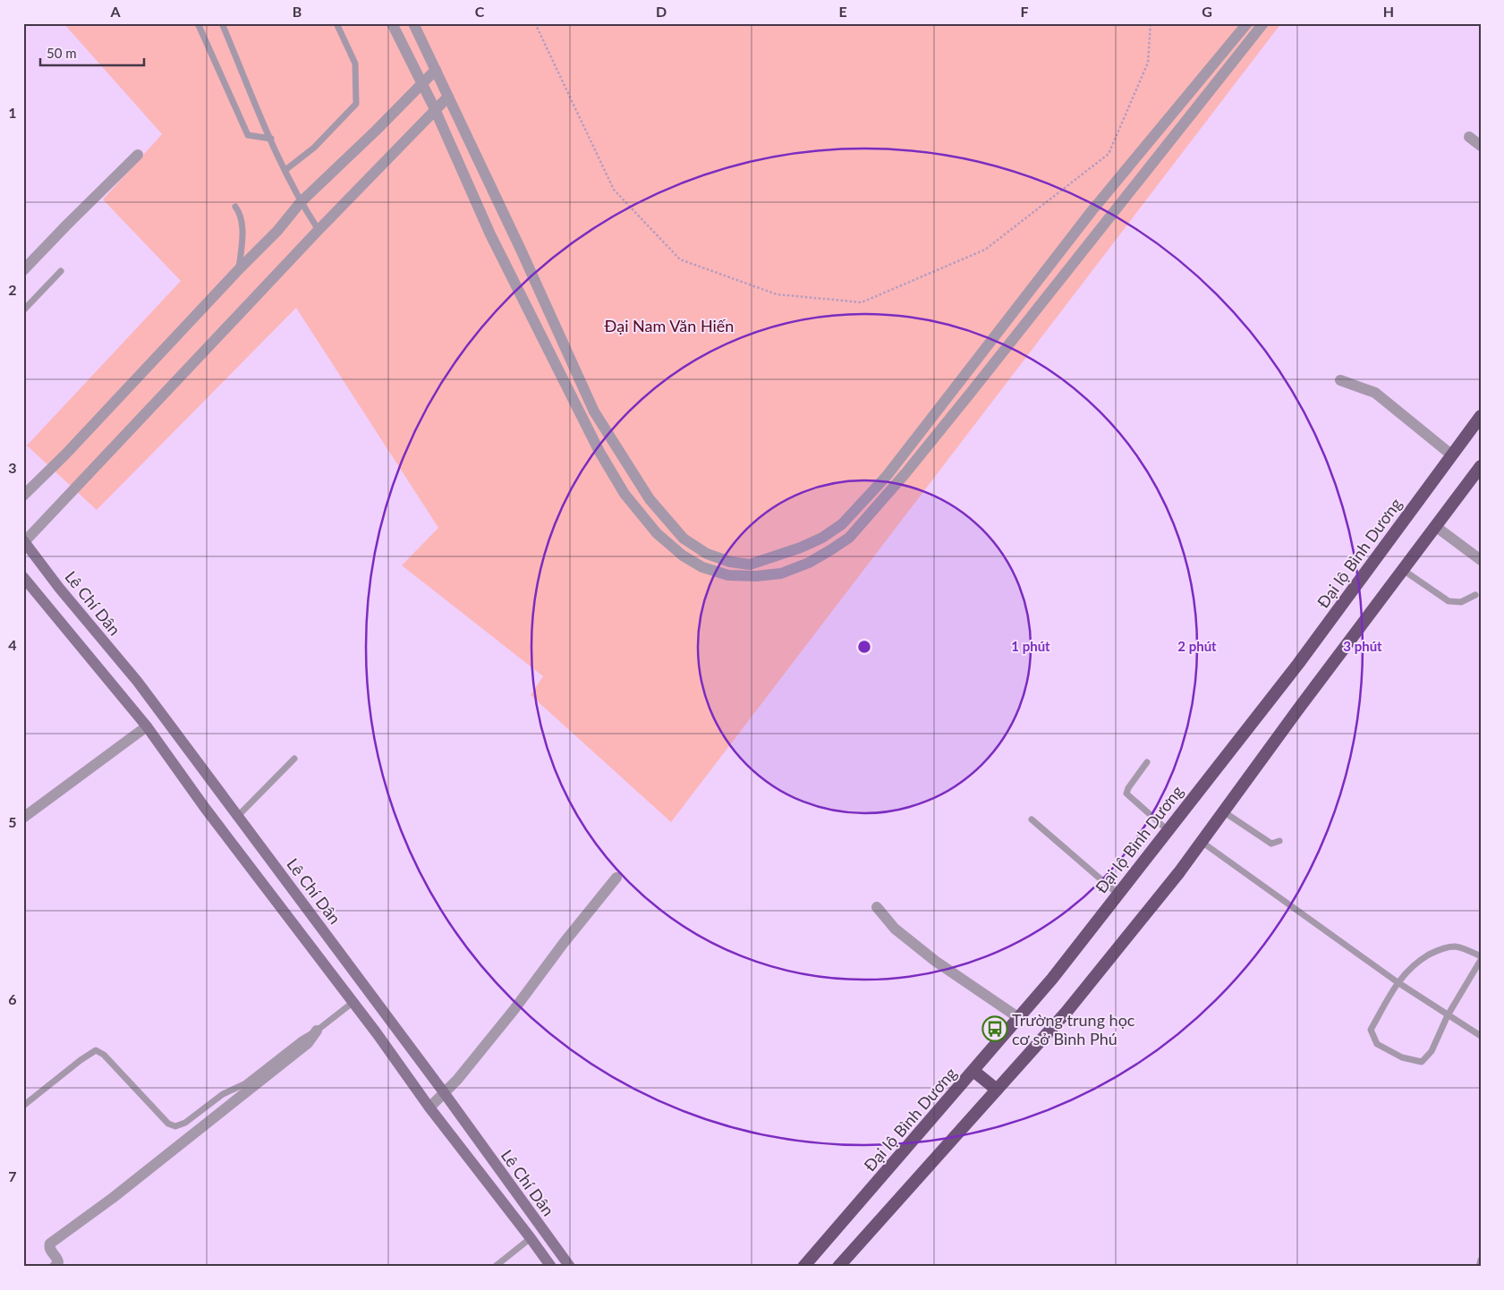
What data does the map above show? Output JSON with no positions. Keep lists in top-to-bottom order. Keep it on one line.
{"streets":{"highway":["Đại lộ Bình Dương"],"main road":["Lê Chí Dân"]},"parks":["Đại Nam Văn Hiến"],"places":{"bus stop":["Trường trung học cơ sở Bình Phú"]},"scale_bar":"50 m","grid":{"columns":["A","B","C","D","E","F","G","H"],"rows":["1","2","3","4","5","6","7"]},"rings":["1 phút","2 phút","3 phút"]}
